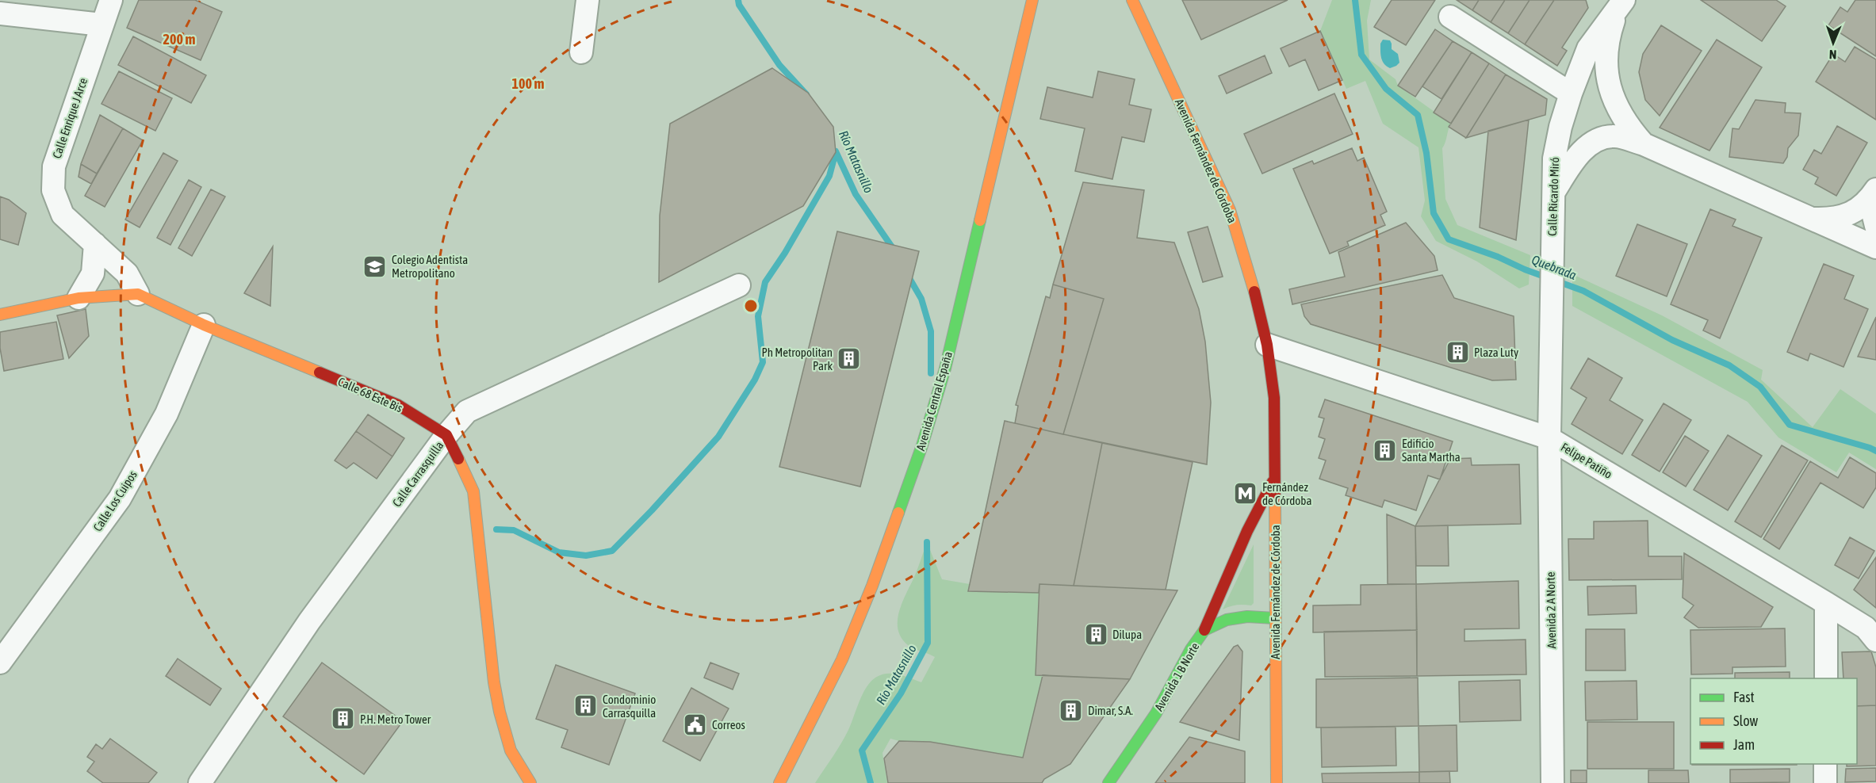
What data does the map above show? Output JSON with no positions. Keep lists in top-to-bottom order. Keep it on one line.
{"streets":{"main road":["Avenida Fernández de Córdoba","Calle 68 Este Bis","Avenida Central España","Avenida 1 B Norte"],"street":["Calle Enrique J Arce","Calle Ricardo Miró","Felipe Patiño","Calle Carrasquilla","Calle Los Cuipos","Avenida 2 A Norte"]},"crossings":[["Calle Enrique J Arce","Calle 68 Este Bis"],["Avenida Fernández de Córdoba","Felipe Patiño"],["Avenida Fernández de Córdoba","Avenida 1 B Norte"],["Calle Ricardo Miró","Felipe Patiño"],["Calle Ricardo Miró","Avenida 2 A Norte"],["Calle 68 Este Bis","Calle Carrasquilla"],["Calle 68 Este Bis","Calle Los Cuipos"],["Felipe Patiño","Avenida 2 A Norte"]],"water":["Río Matasnillo","Quebrada"],"places":{"school or university":["Colegio Adentista Metropolitano"],"building":["Plaza Luty","Ph Metropolitan Park","Edificio Santa Martha","Dilupa","Condominio Carrasquilla","Dimar, S.A.","P.H. Metro Tower"],"metro station":["Fernández de Córdoba"],"public building":["Correos"]},"legend":["Fast","Slow","Jam"],"north":"bottom","rings":["200 m","100 m"]}
